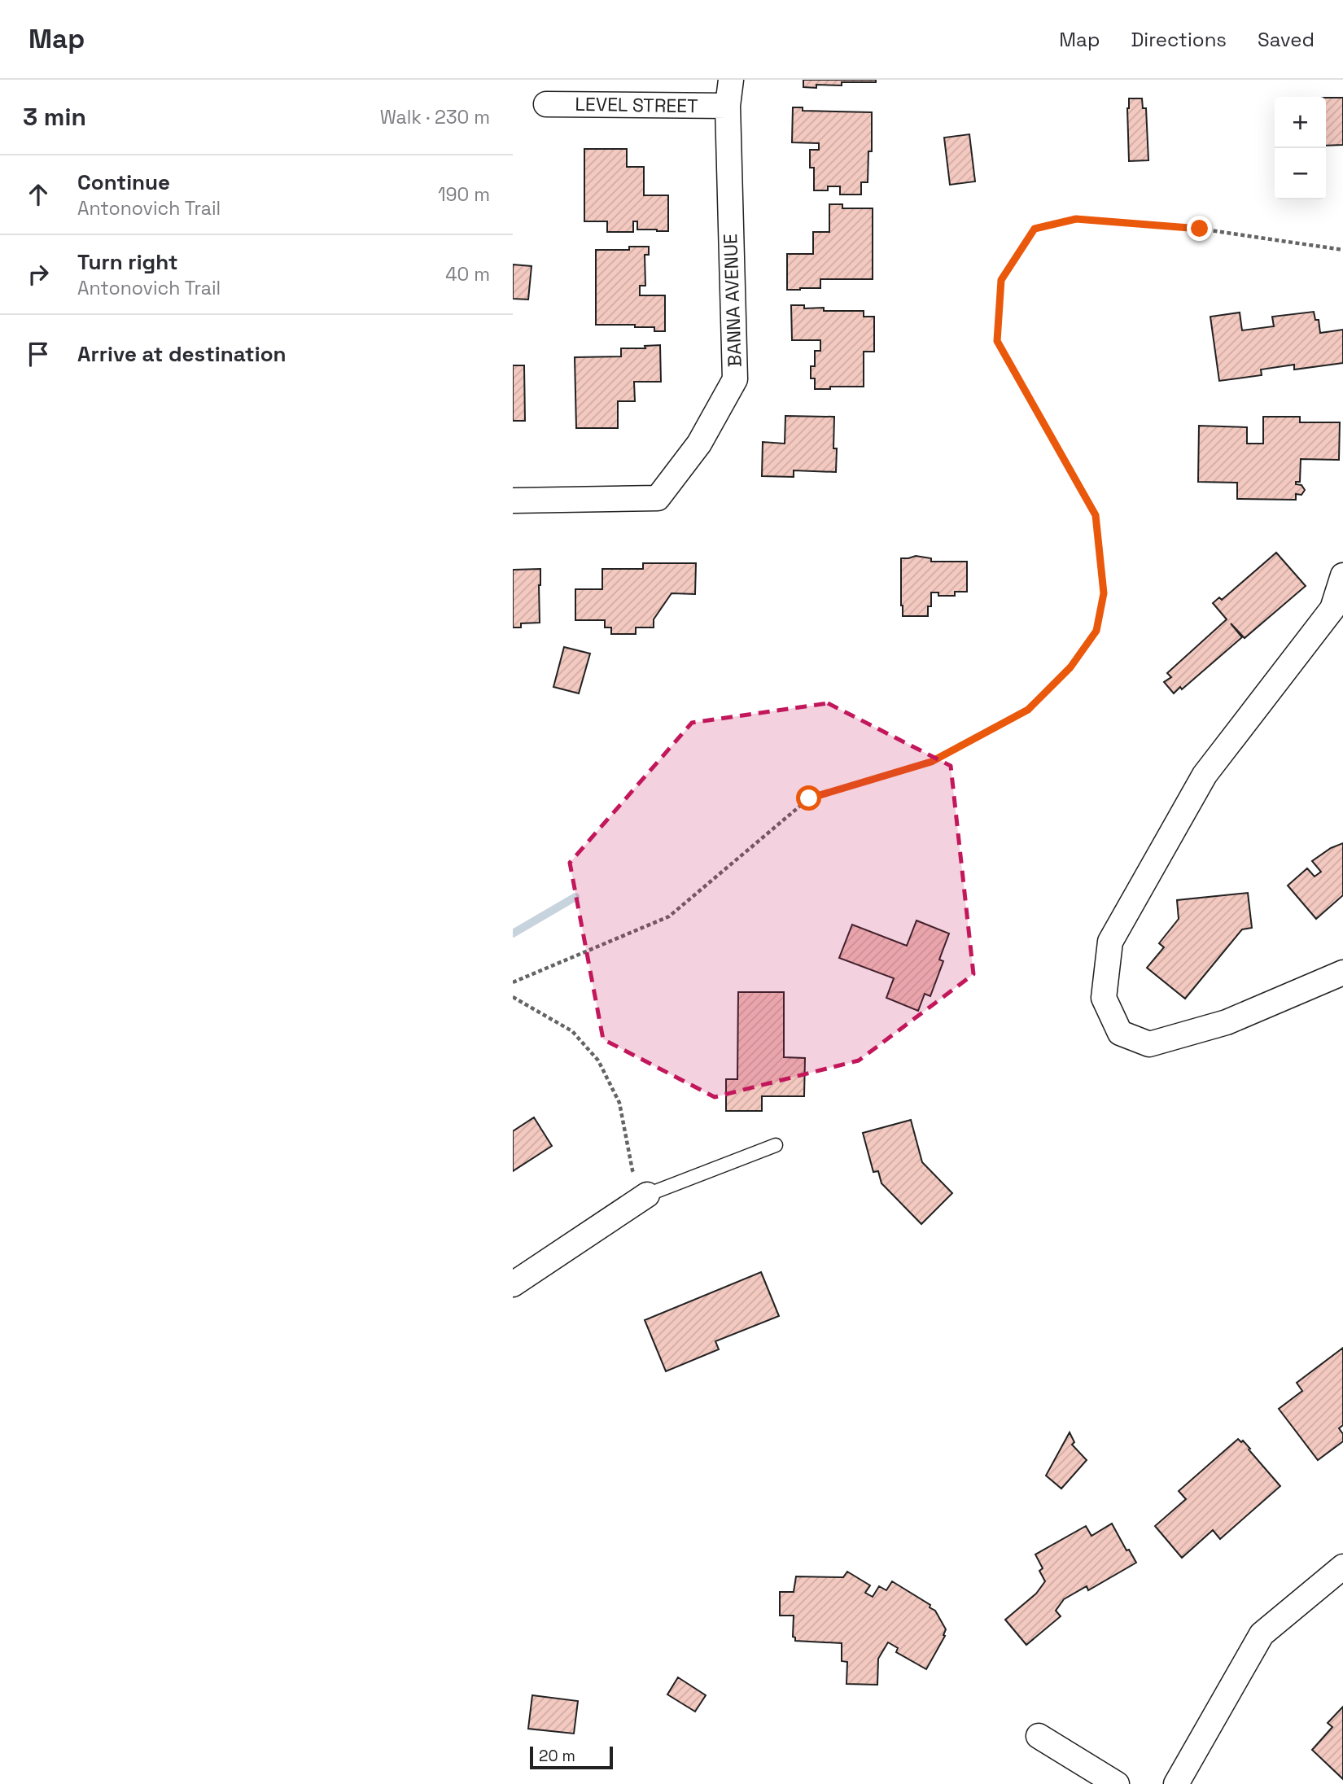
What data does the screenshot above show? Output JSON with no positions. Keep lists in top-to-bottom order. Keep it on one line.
{"streets":{"street":["LEVEL STREET","BANNA AVENUE"]},"crossings":[["LEVEL STREET","BANNA AVENUE"]],"scale_bar":"20 m","page":{"header":"Map","nav":["Map","Directions","Saved"],"heading":["3 min","Walk · 230 m"],"map_buttons":["+","−"],"list":[["Continue","Antonovich Trail","190 m"],["Turn right","Antonovich Trail","40 m"],"Arrive at destination"],"scale":"20 m"}}
